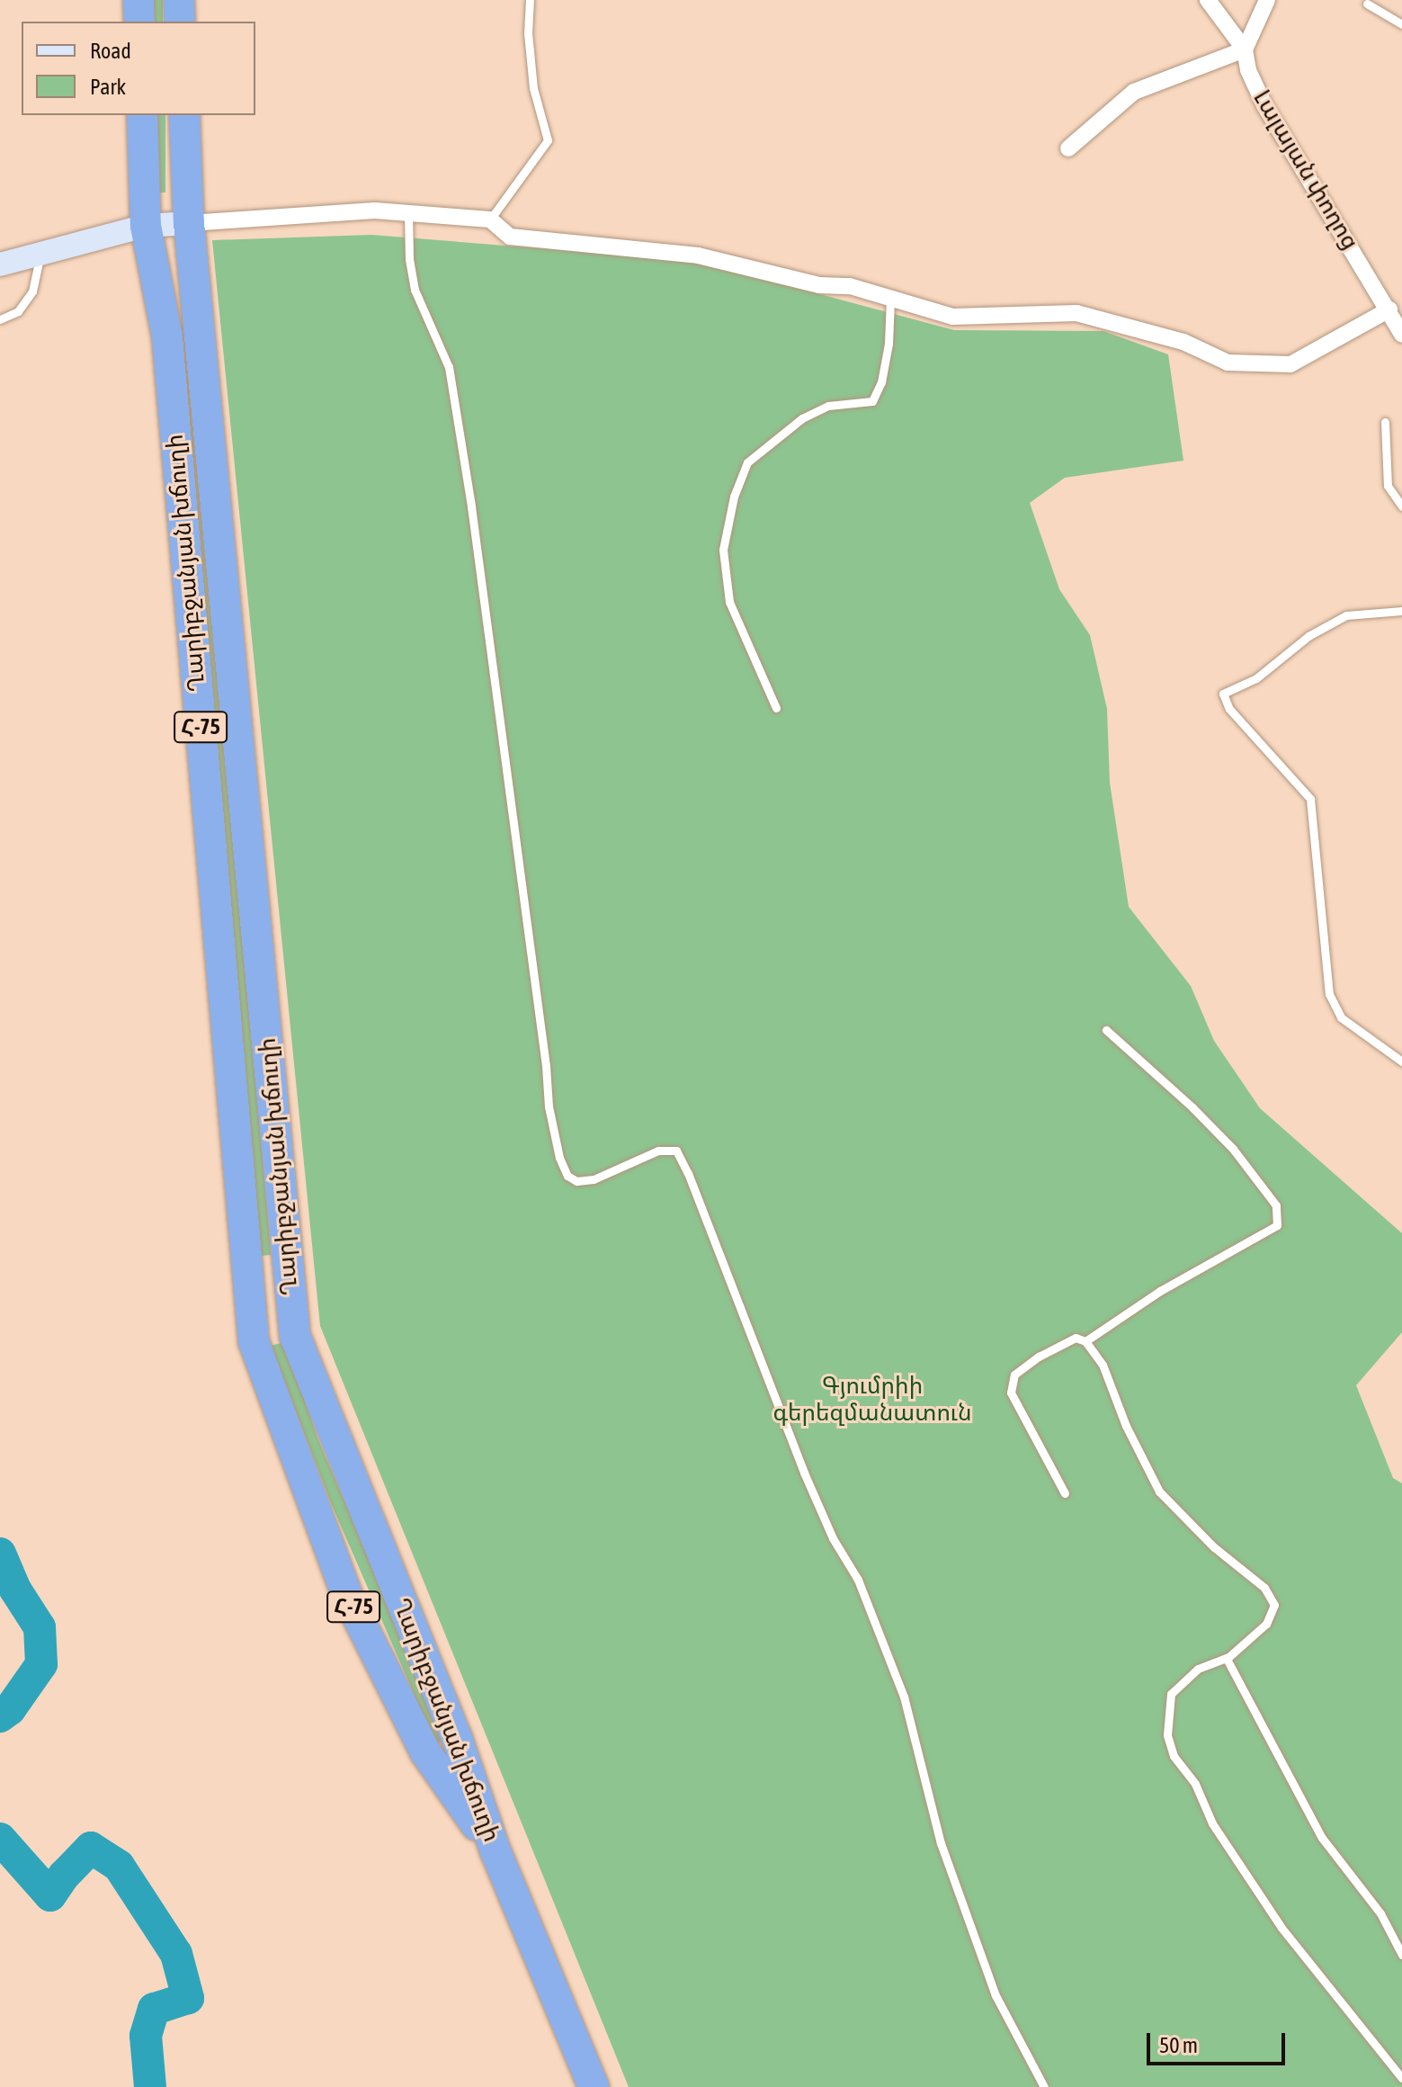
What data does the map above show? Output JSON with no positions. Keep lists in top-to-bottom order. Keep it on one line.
{"streets":{"highway":["Ղարիբջանյան խճուղի","Հ-75"],"street":["Լալայան փողոց"]},"crossings":[["Ղարիբջանյան խճուղի","Հ-75"]],"parks":["Գյումրիի գերեզմանատուն"],"legend":["Road","Park"],"scale_bar":"50 m"}
